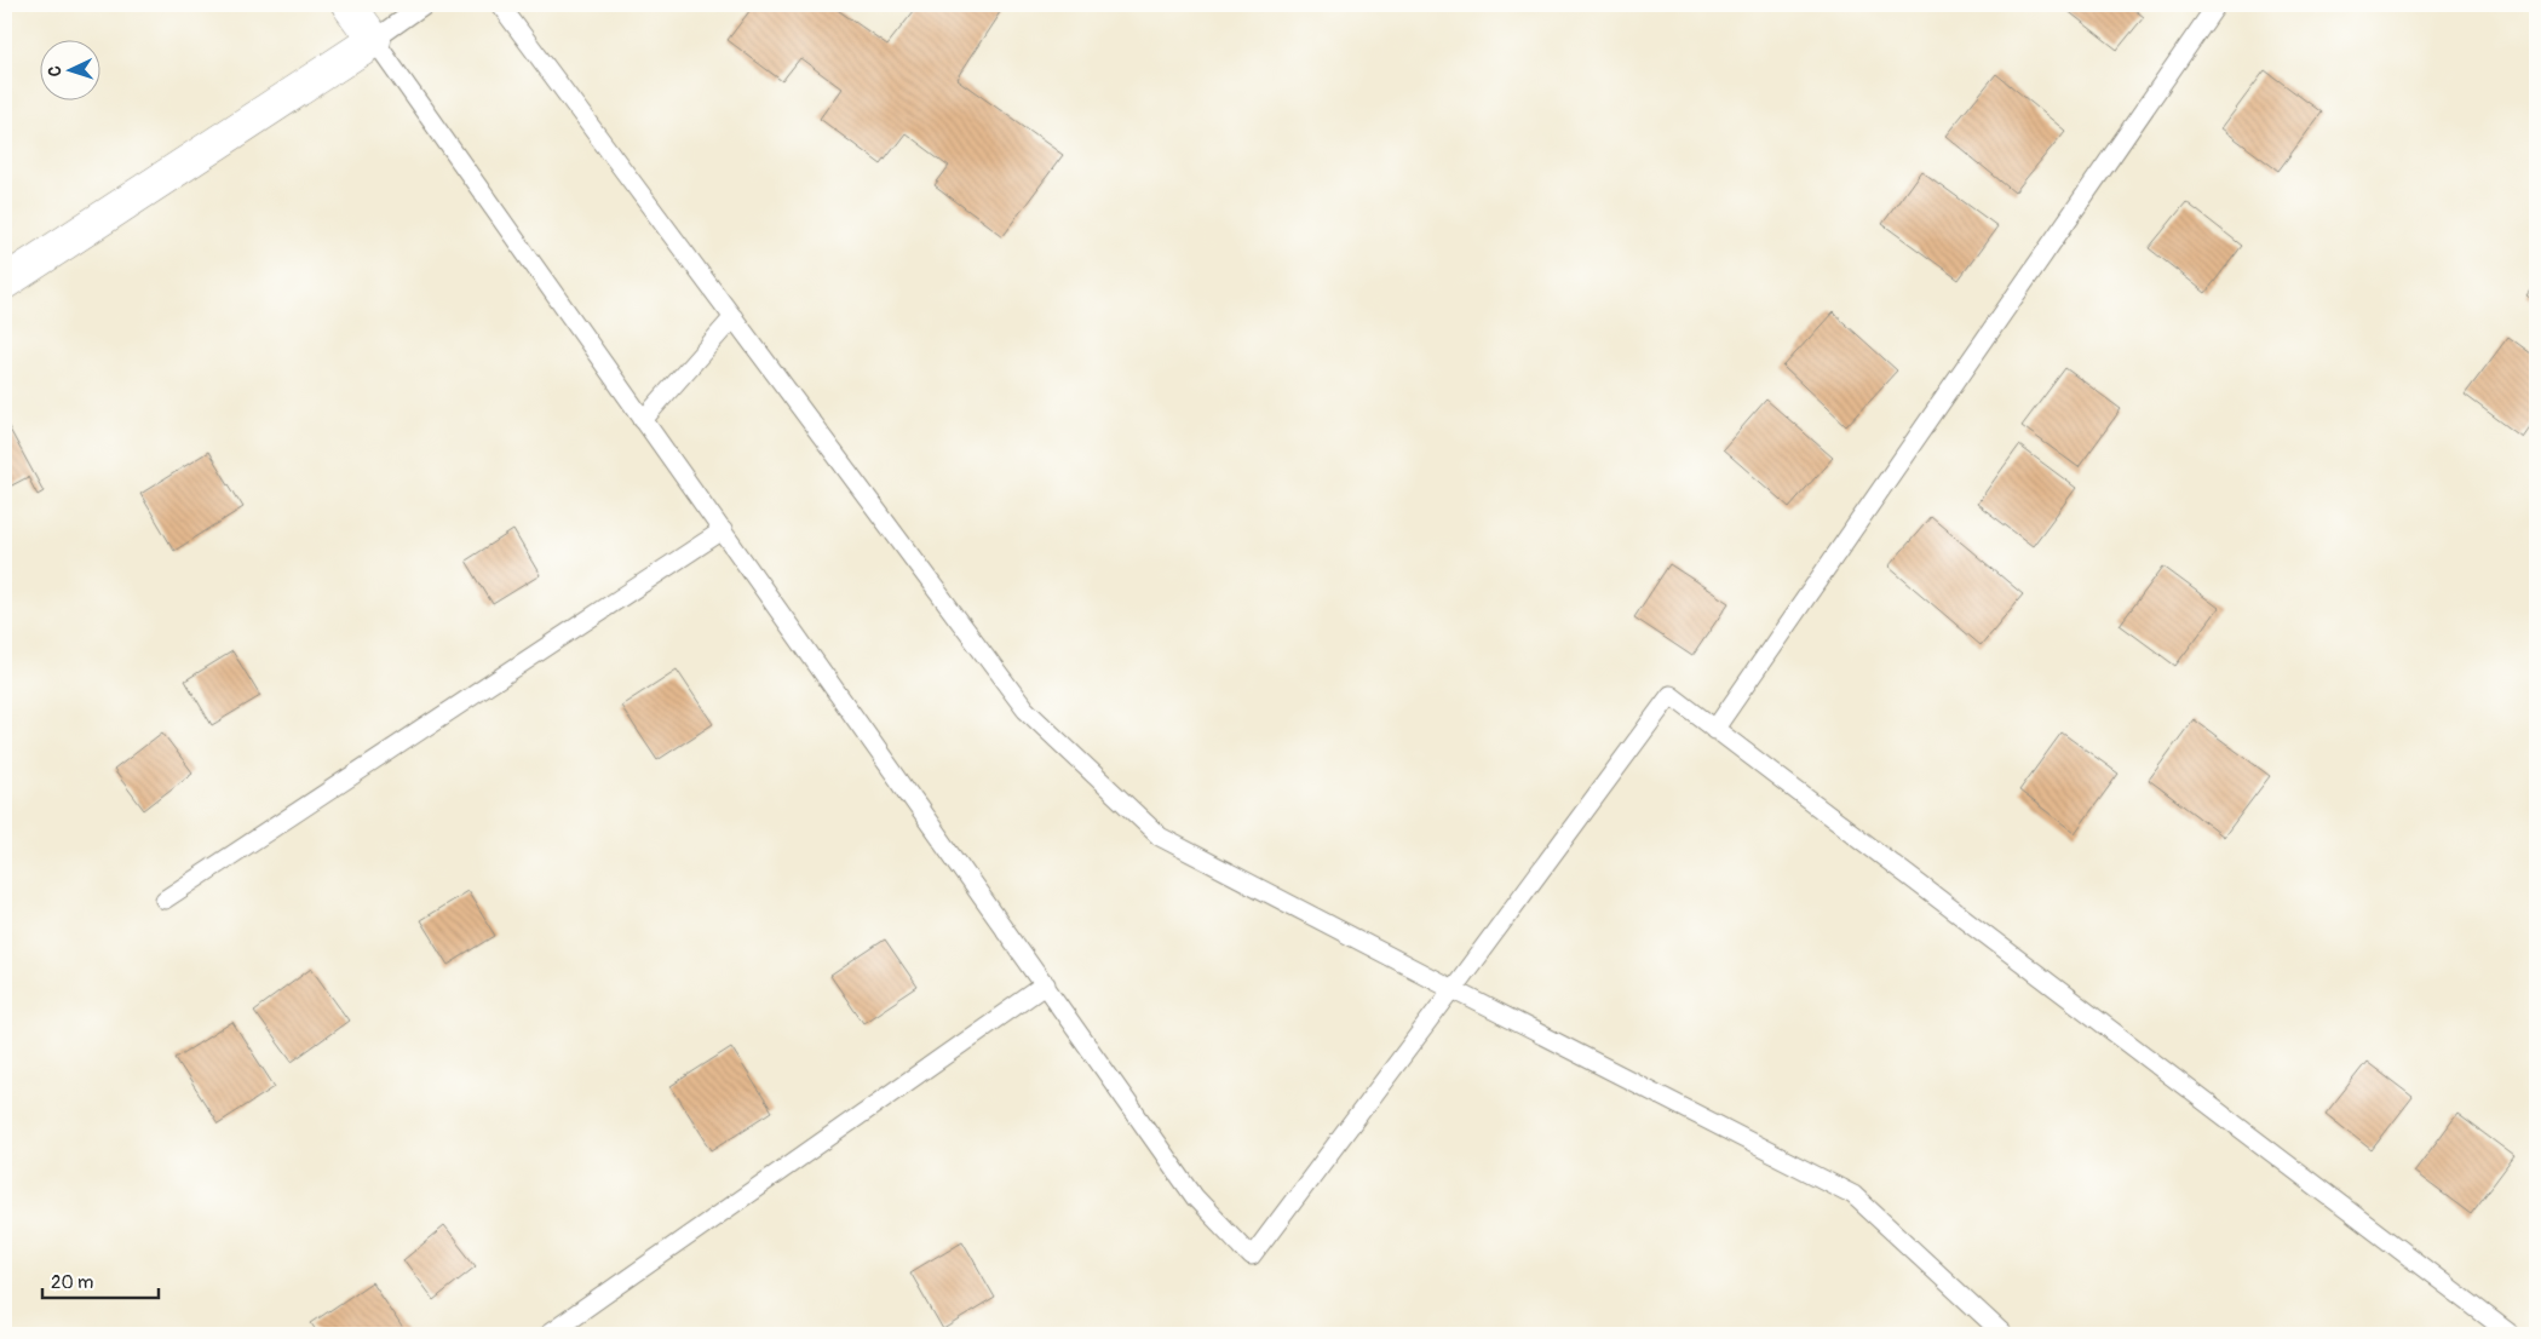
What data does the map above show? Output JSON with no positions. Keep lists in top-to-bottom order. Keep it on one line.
{"scale_bar":"20 m","north":"left"}
